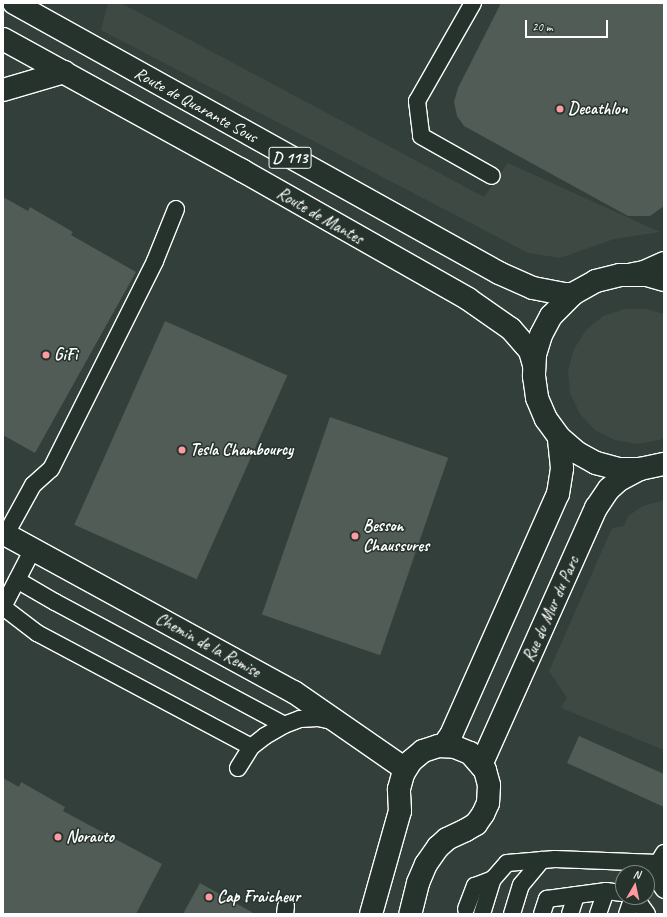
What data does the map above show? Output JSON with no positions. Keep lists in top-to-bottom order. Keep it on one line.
{"streets":{"street":["Route de Quarante Sous","D 113","Route de Mantes","Rue du Mur du Parc","Chemin de la Remise"]},"places":["Decathlon","GiFi","Tesla Chambourcy","Besson Chaussures","Norauto","Cap Fraicheur"],"scale_bar":"20 m","north":"top"}
